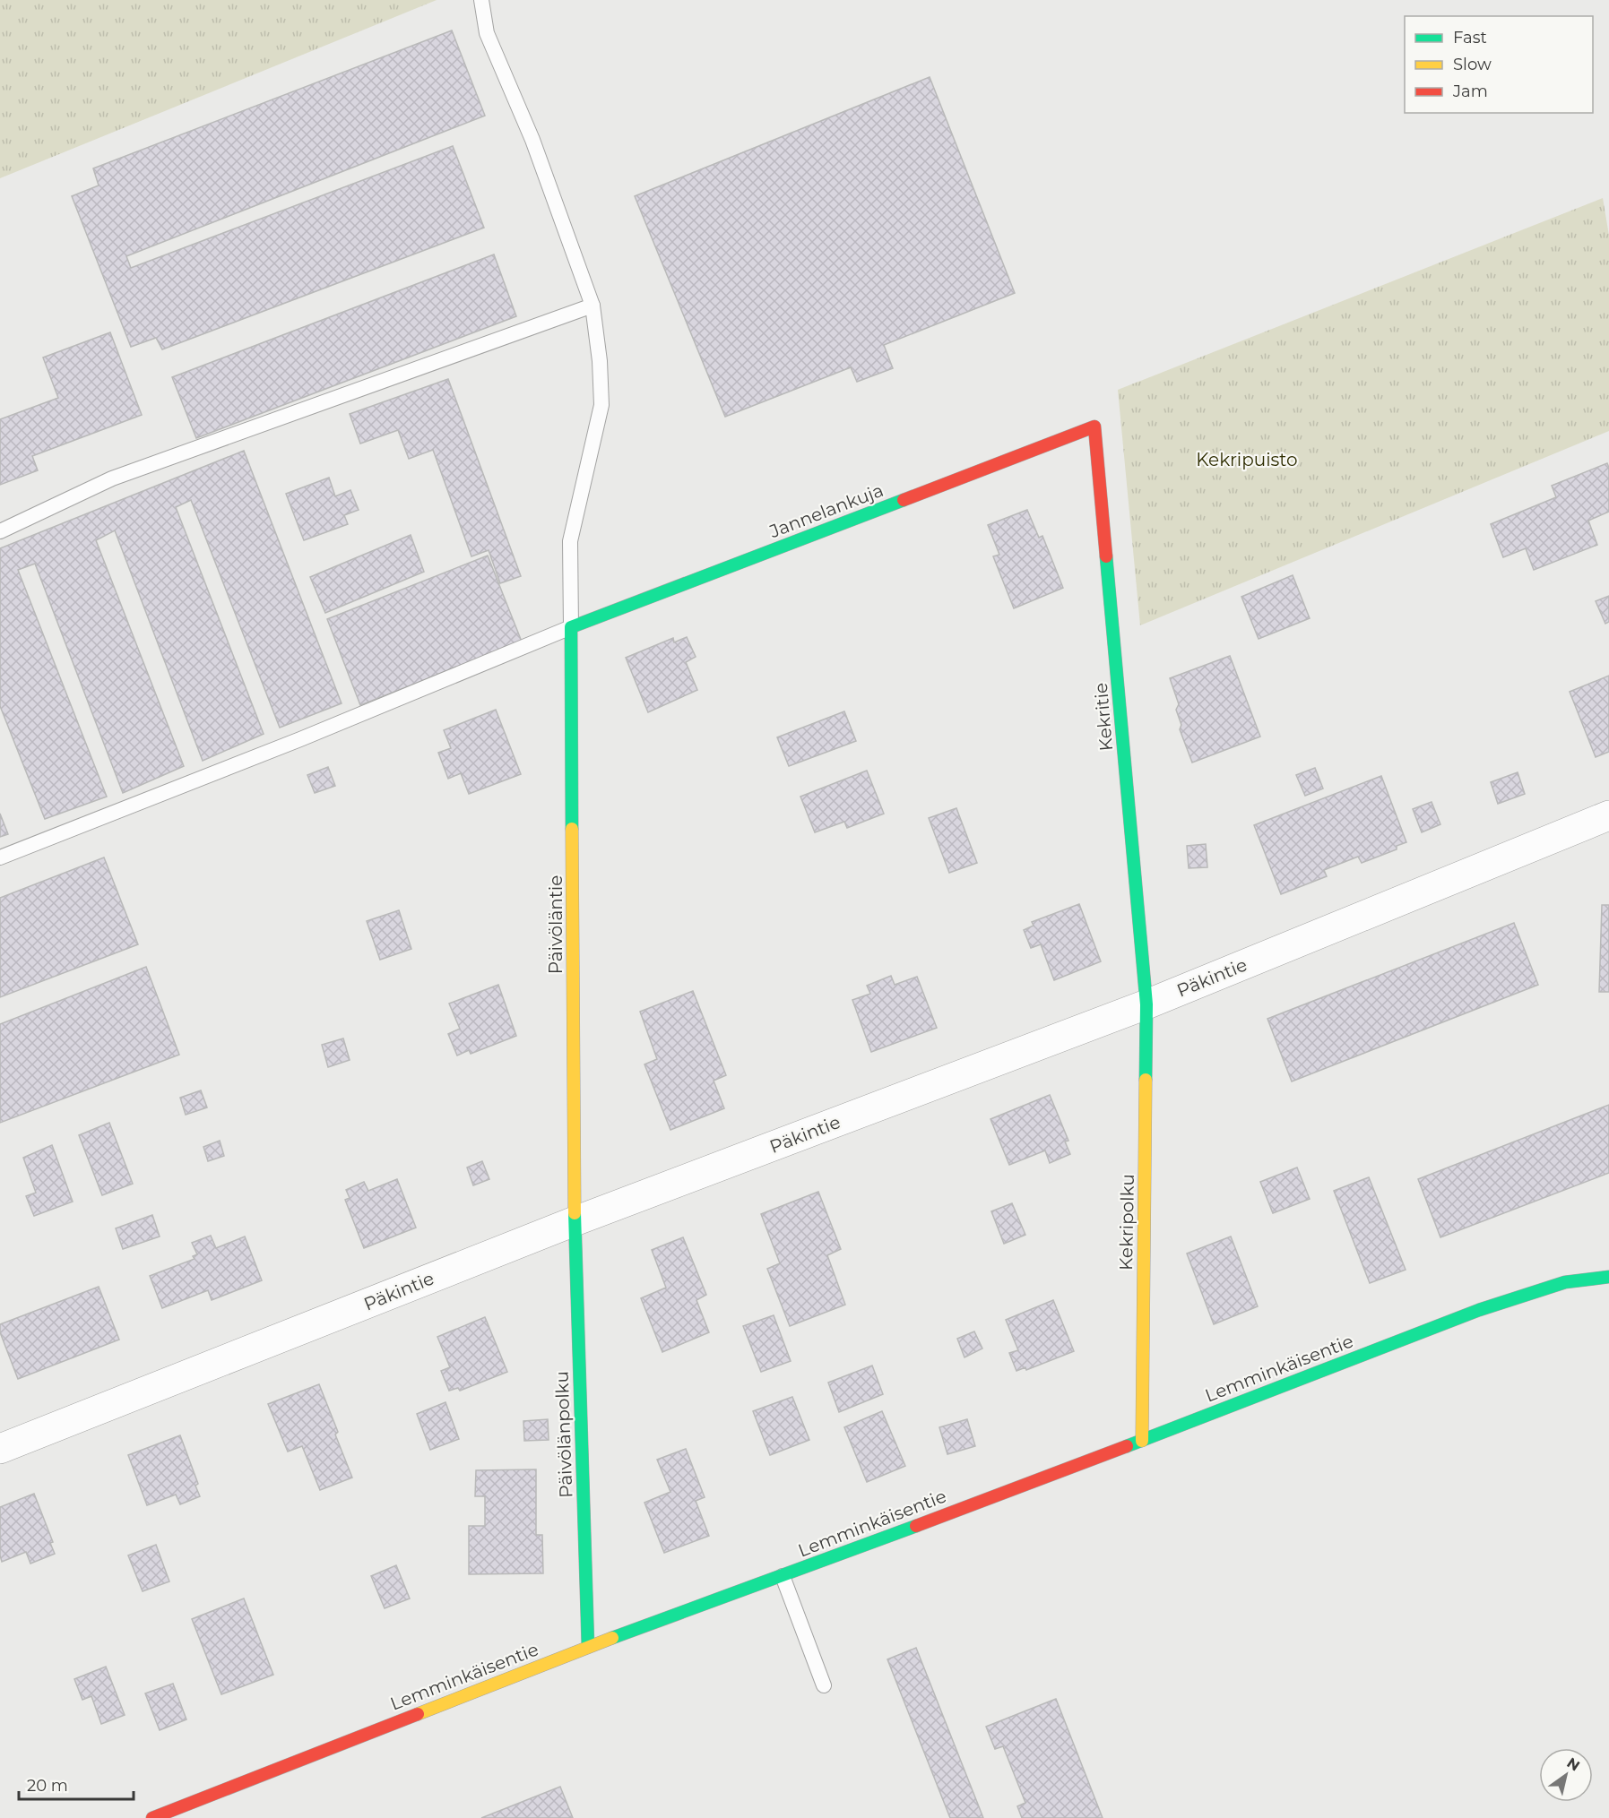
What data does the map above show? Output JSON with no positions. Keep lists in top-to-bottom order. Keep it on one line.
{"streets":{"street":["Jannelankuja","Kekritie","Päivöläntie","Päkintie","Kekripolku","Lemminkäisentie","Päivölänpolku"]},"crossings":[["Jannelankuja","Kekritie"],["Jannelankuja","Päivöläntie"],["Kekritie","Päkintie"],["Kekritie","Kekripolku"],["Päivöläntie","Päkintie"],["Päivöläntie","Päivölänpolku"],["Päkintie","Kekripolku"],["Päkintie","Päivölänpolku"],["Kekripolku","Lemminkäisentie"],["Lemminkäisentie","Päivölänpolku"]],"parks":["Kekripuisto"],"legend":["Fast","Slow","Jam"],"scale_bar":"20 m","north":"top right"}
